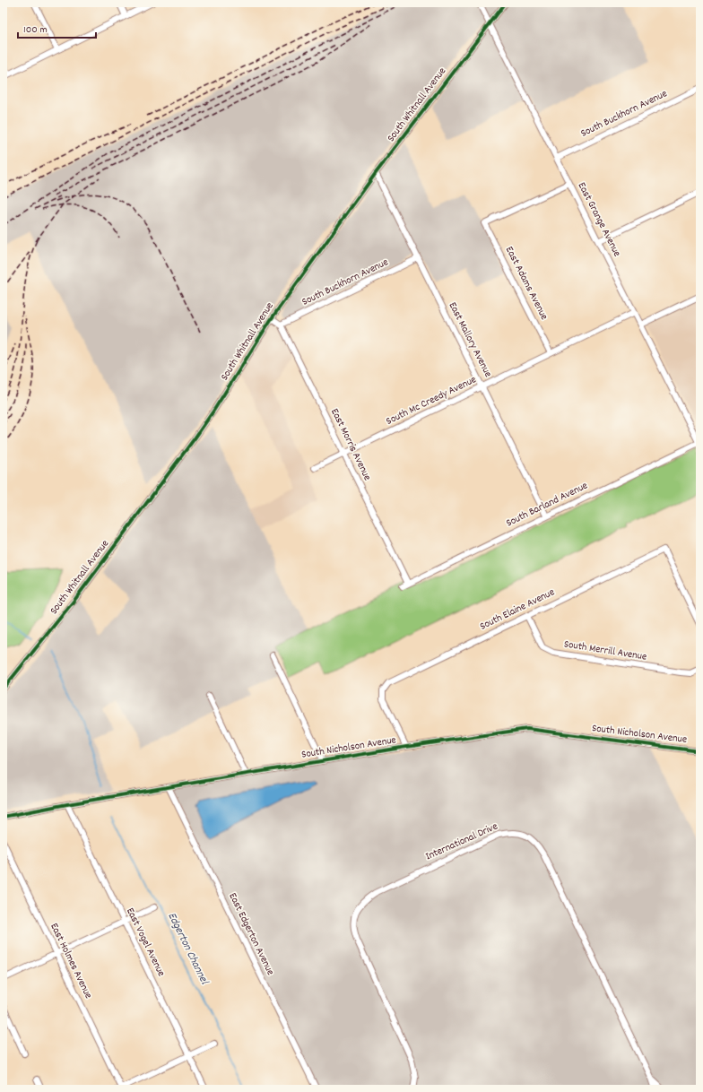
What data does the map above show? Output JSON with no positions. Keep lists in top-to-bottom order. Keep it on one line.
{"streets":{"street":["South Whitnall Avenue","South Buckhorn Avenue","East Grange Avenue","East Adams Avenue","East Mallory Avenue","South Mc Creedy Avenue","East Morris Avenue","South Barland Avenue","South Elaine Avenue","South Merrill Avenue","South Nicholson Avenue","International Drive","East Edgerton Avenue","East Vogel Avenue","East Holmes Avenue"]},"crossings":[["South Whitnall Avenue","East Grange Avenue"],["South Whitnall Avenue","East Mallory Avenue"],["South Buckhorn Avenue","East Grange Avenue"],["South Buckhorn Avenue","East Mallory Avenue"],["South Buckhorn Avenue","East Morris Avenue"],["East Grange Avenue","East Adams Avenue"],["East Grange Avenue","South Mc Creedy Avenue"],["East Grange Avenue","South Barland Avenue"],["East Adams Avenue","South Mc Creedy Avenue"],["East Mallory Avenue","South Mc Creedy Avenue"],["East Mallory Avenue","South Barland Avenue"],["South Mc Creedy Avenue","East Morris Avenue"],["East Morris Avenue","South Barland Avenue"],["South Elaine Avenue","South Merrill Avenue"],["South Elaine Avenue","South Nicholson Avenue"],["South Nicholson Avenue","East Edgerton Avenue"],["South Nicholson Avenue","East Vogel Avenue"]],"water":["Edgerton Channel"],"scale_bar":"100 m"}
